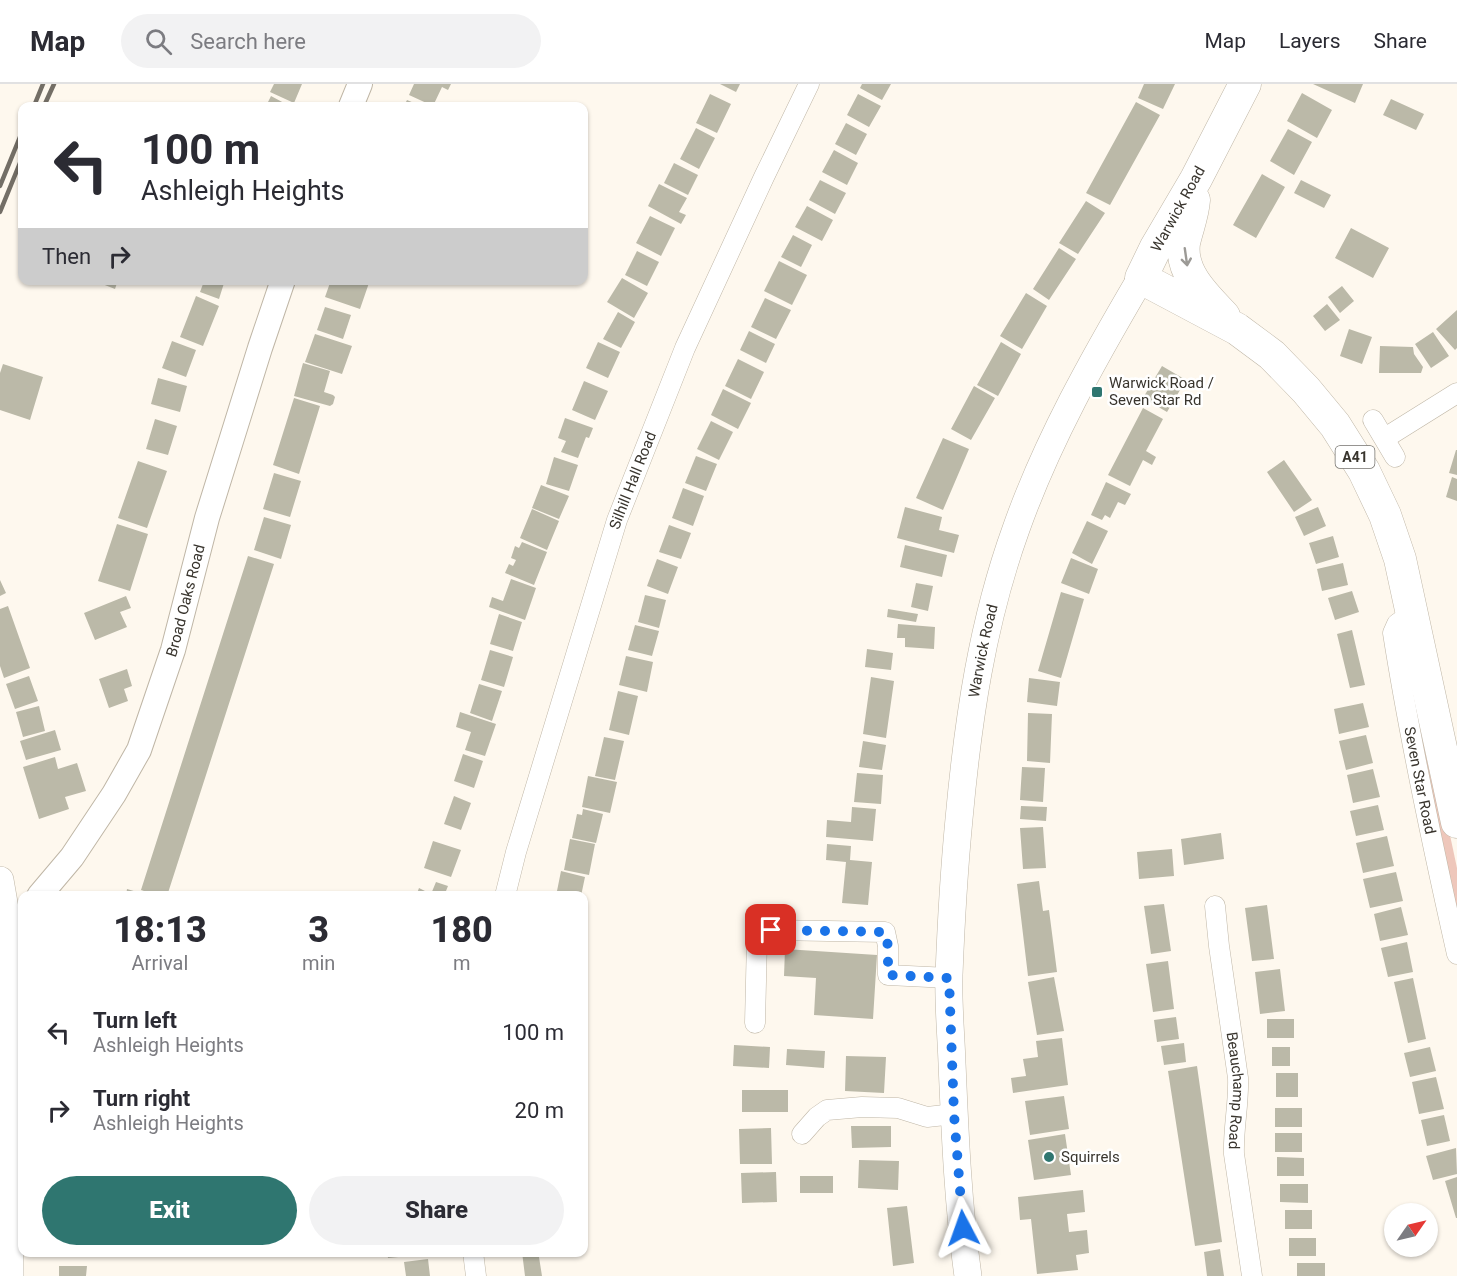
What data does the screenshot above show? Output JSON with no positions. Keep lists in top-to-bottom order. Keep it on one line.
{"streets":{"highway":["Warwick Road","A41","Seven Star Road"],"street":["Silhill Hall Road","Broad Oaks Road","Beauchamp Road"]},"crossings":[["Warwick Road","Seven Star Road"]],"places":{"transit":["Warwick Road / Seven Star Rd"],"other":["Squirrels"]},"north":"top right","page":{"header":"Map","search":"Search here","nav":["Map","Layers","Share"],"turn":["100 m","Ashleigh Heights"],"then":"Then","eta":["18:13","Arrival","3","min","180","m"],"list":[{"name":"Turn left","note":"Ashleigh Heights","value":"100 m"},{"name":"Turn right","note":"Ashleigh Heights","value":"20 m"}],"buttons":["Exit","Share"]}}
